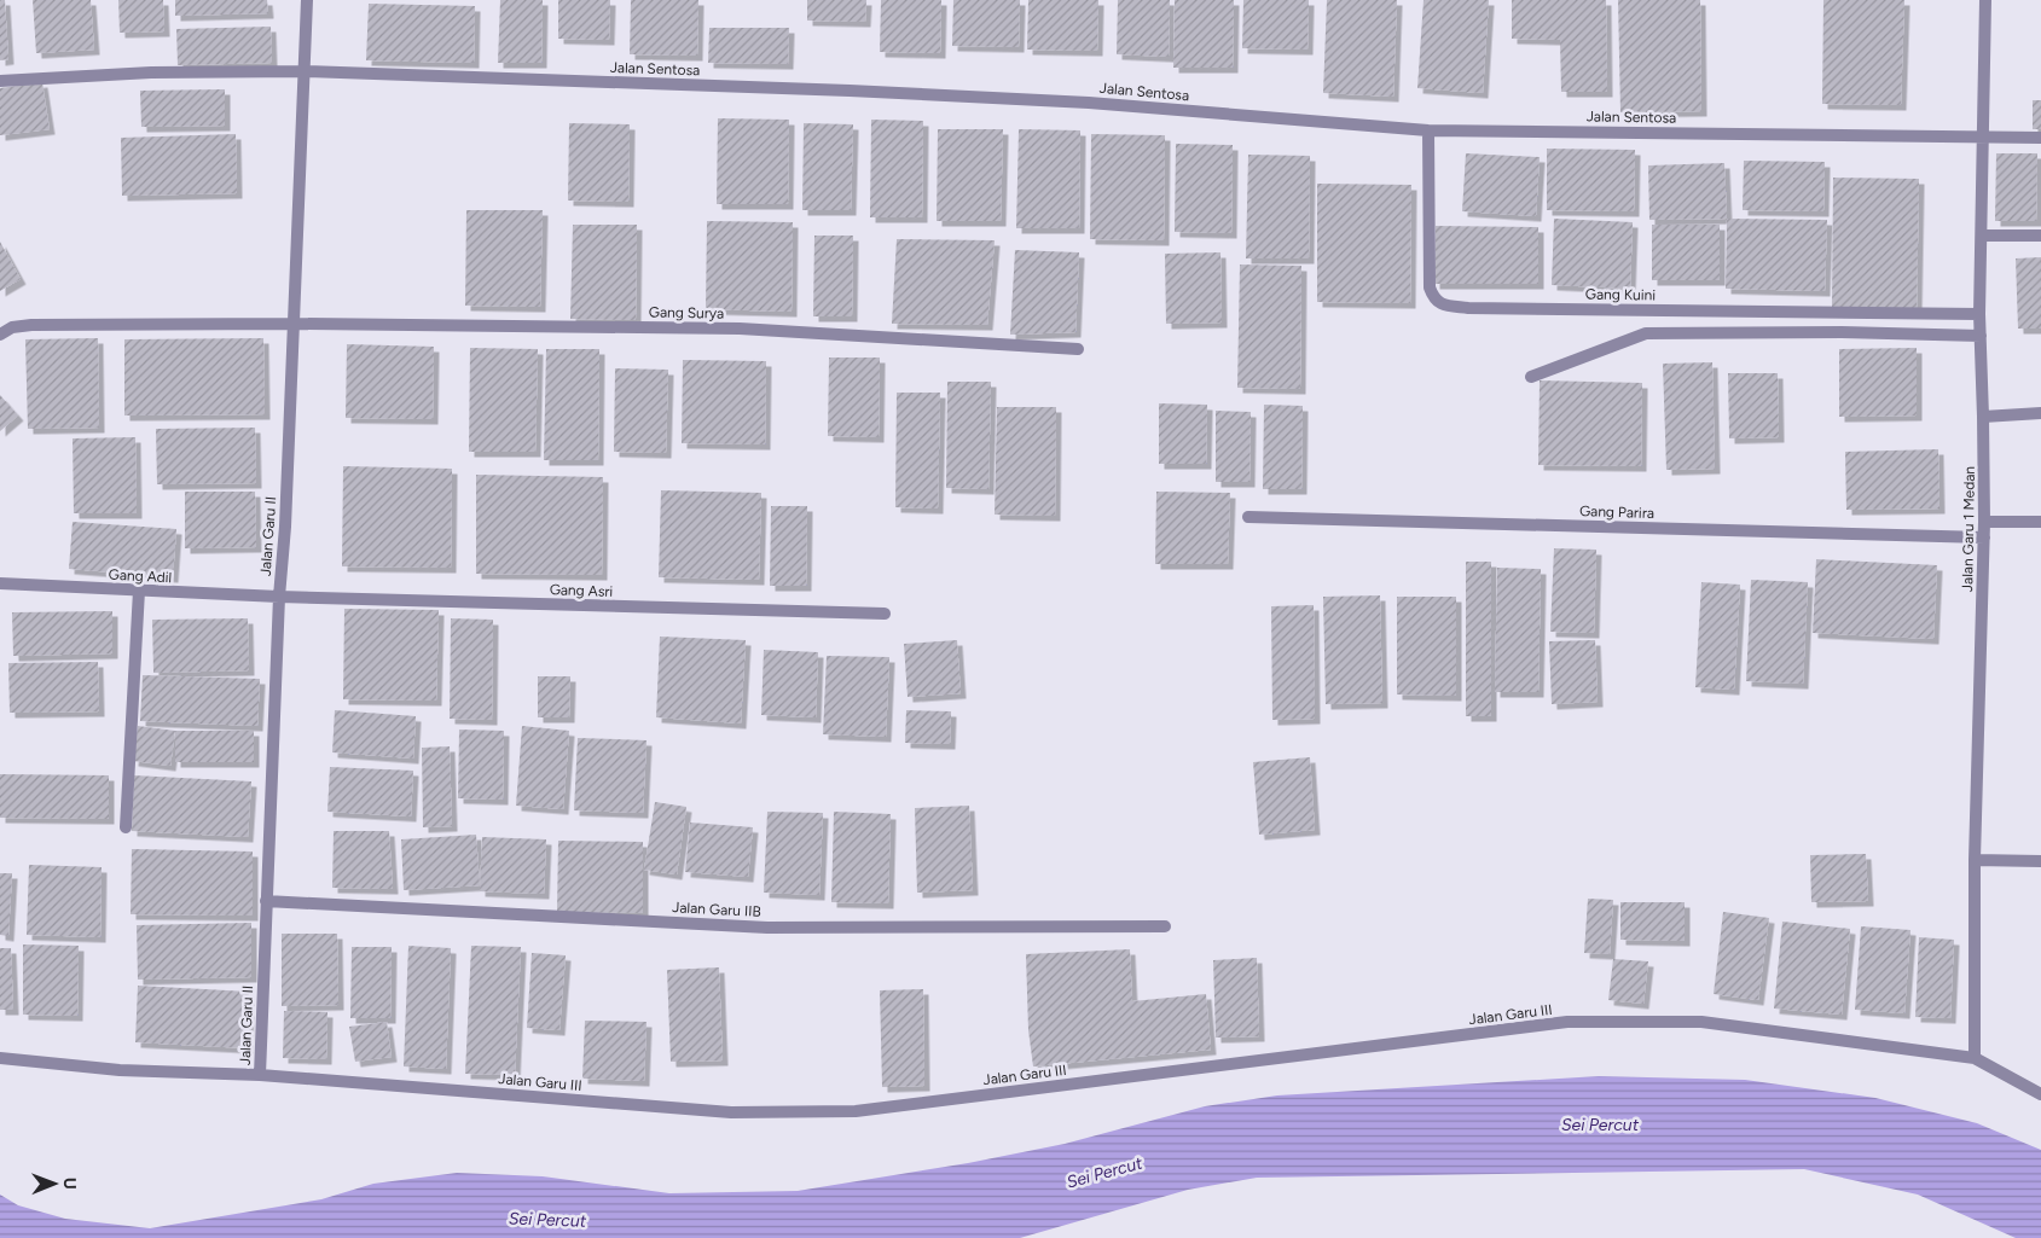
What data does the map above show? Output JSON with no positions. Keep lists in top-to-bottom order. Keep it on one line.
{"streets":{"street":["Jalan Sentosa","Gang Kuini","Gang Surya","Gang Parira","Jalan Garu 1 Medan","Jalan Garu II","Gang Adil","Gang Asri","Jalan Garu IIB","Jalan Garu III"]},"crossings":[["Jalan Sentosa","Gang Kuini"],["Jalan Sentosa","Jalan Garu 1 Medan"],["Jalan Sentosa","Jalan Garu II"],["Gang Kuini","Jalan Garu 1 Medan"],["Gang Surya","Jalan Garu II"],["Gang Parira","Jalan Garu 1 Medan"],["Jalan Garu 1 Medan","Jalan Garu III"],["Jalan Garu II","Gang Adil"],["Jalan Garu II","Gang Asri"],["Jalan Garu II","Jalan Garu IIB"],["Jalan Garu II","Jalan Garu III"],["Gang Adil","Gang Asri"]],"water":["Sei Percut"],"north":"right"}
